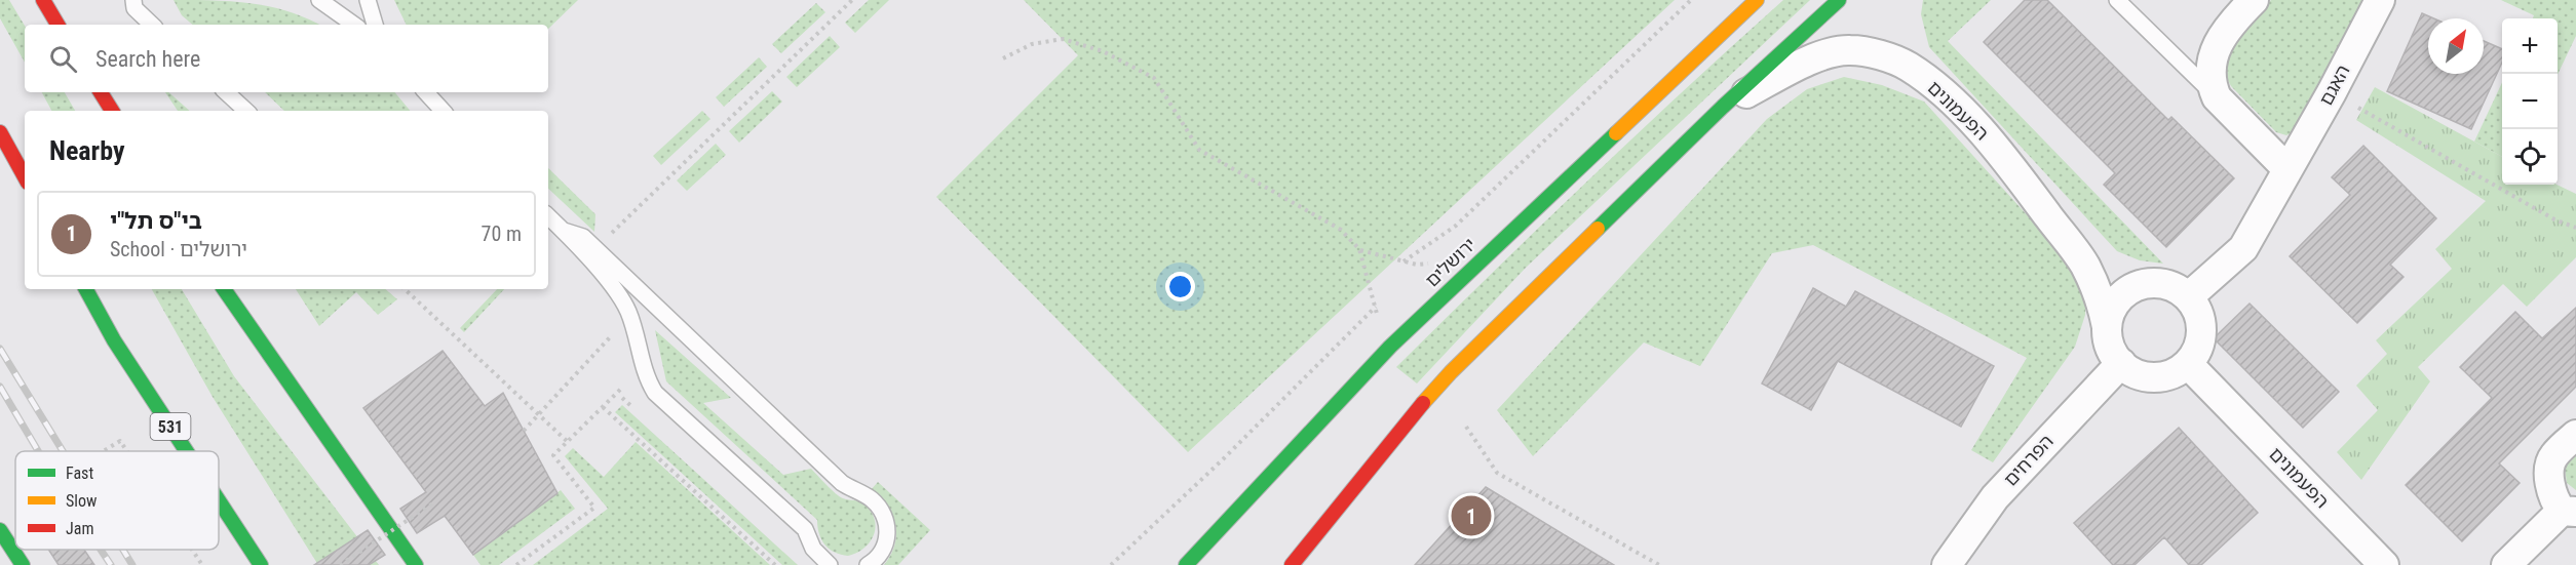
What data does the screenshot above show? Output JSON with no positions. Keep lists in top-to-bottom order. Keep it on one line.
{"streets":{"main road":["ירושלים","531"],"street":["האגם","הפעמונים","הפרחים"]},"crossings":[["האגם","הפעמונים"],["האגם","הפרחים"],["הפעמונים","הפרחים"]],"legend":["Fast","Slow","Jam"],"north":"top right","page":{"map_buttons":["+","−"],"search":"Search here","heading":"Nearby","list":[{"mark":"1","name":"בי\"ס תל\"י","note":"School · ירושלים","value":"70 m"}],"pins":"1"}}
